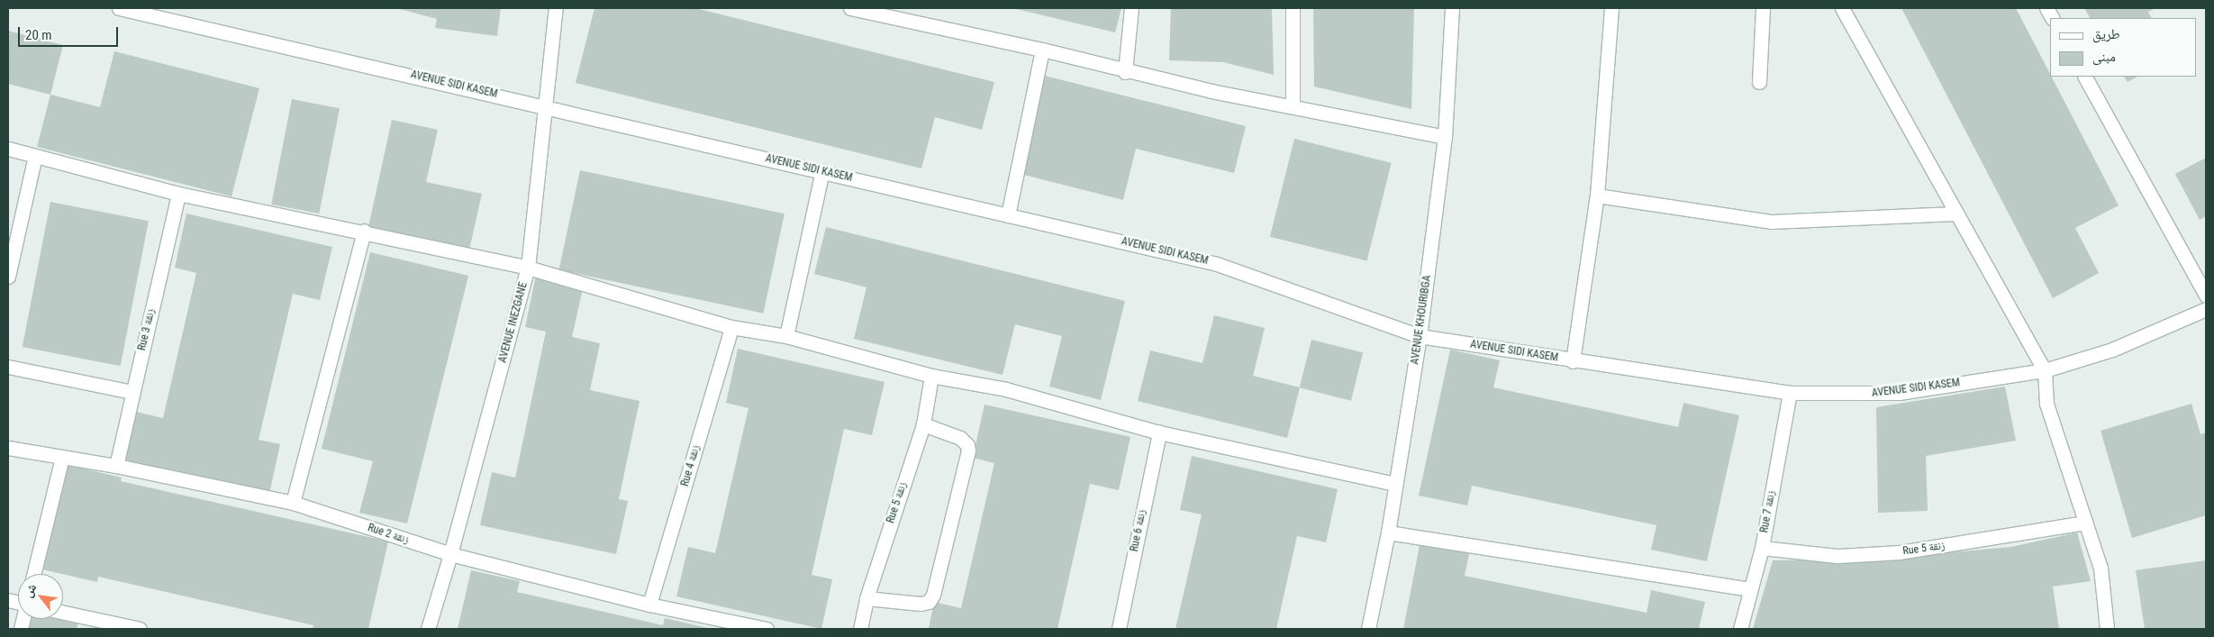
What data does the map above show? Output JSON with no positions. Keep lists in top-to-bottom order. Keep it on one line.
{"streets":{"street":["AVENUE SIDI KASEM","AVENUE KHOURIBGA","AVENUE INEZGANE","Rue 3 زنقة","Rue 4 زنقة","Rue 5 زنقة","Rue 7 زنقة","Rue 6 زنقة","Rue 2 زنقة"]},"crossings":[["AVENUE SIDI KASEM","AVENUE KHOURIBGA"],["AVENUE SIDI KASEM","AVENUE INEZGANE"],["AVENUE SIDI KASEM","Rue 7 زنقة"],["AVENUE INEZGANE","Rue 2 زنقة"],["Rue 3 زنقة","Rue 2 زنقة"],["Rue 4 زنقة","Rue 2 زنقة"],["Rue 5 زنقة","Rue 7 زنقة"]],"legend":["طريق","مبنى"],"scale_bar":"20 m","north":"top left"}
